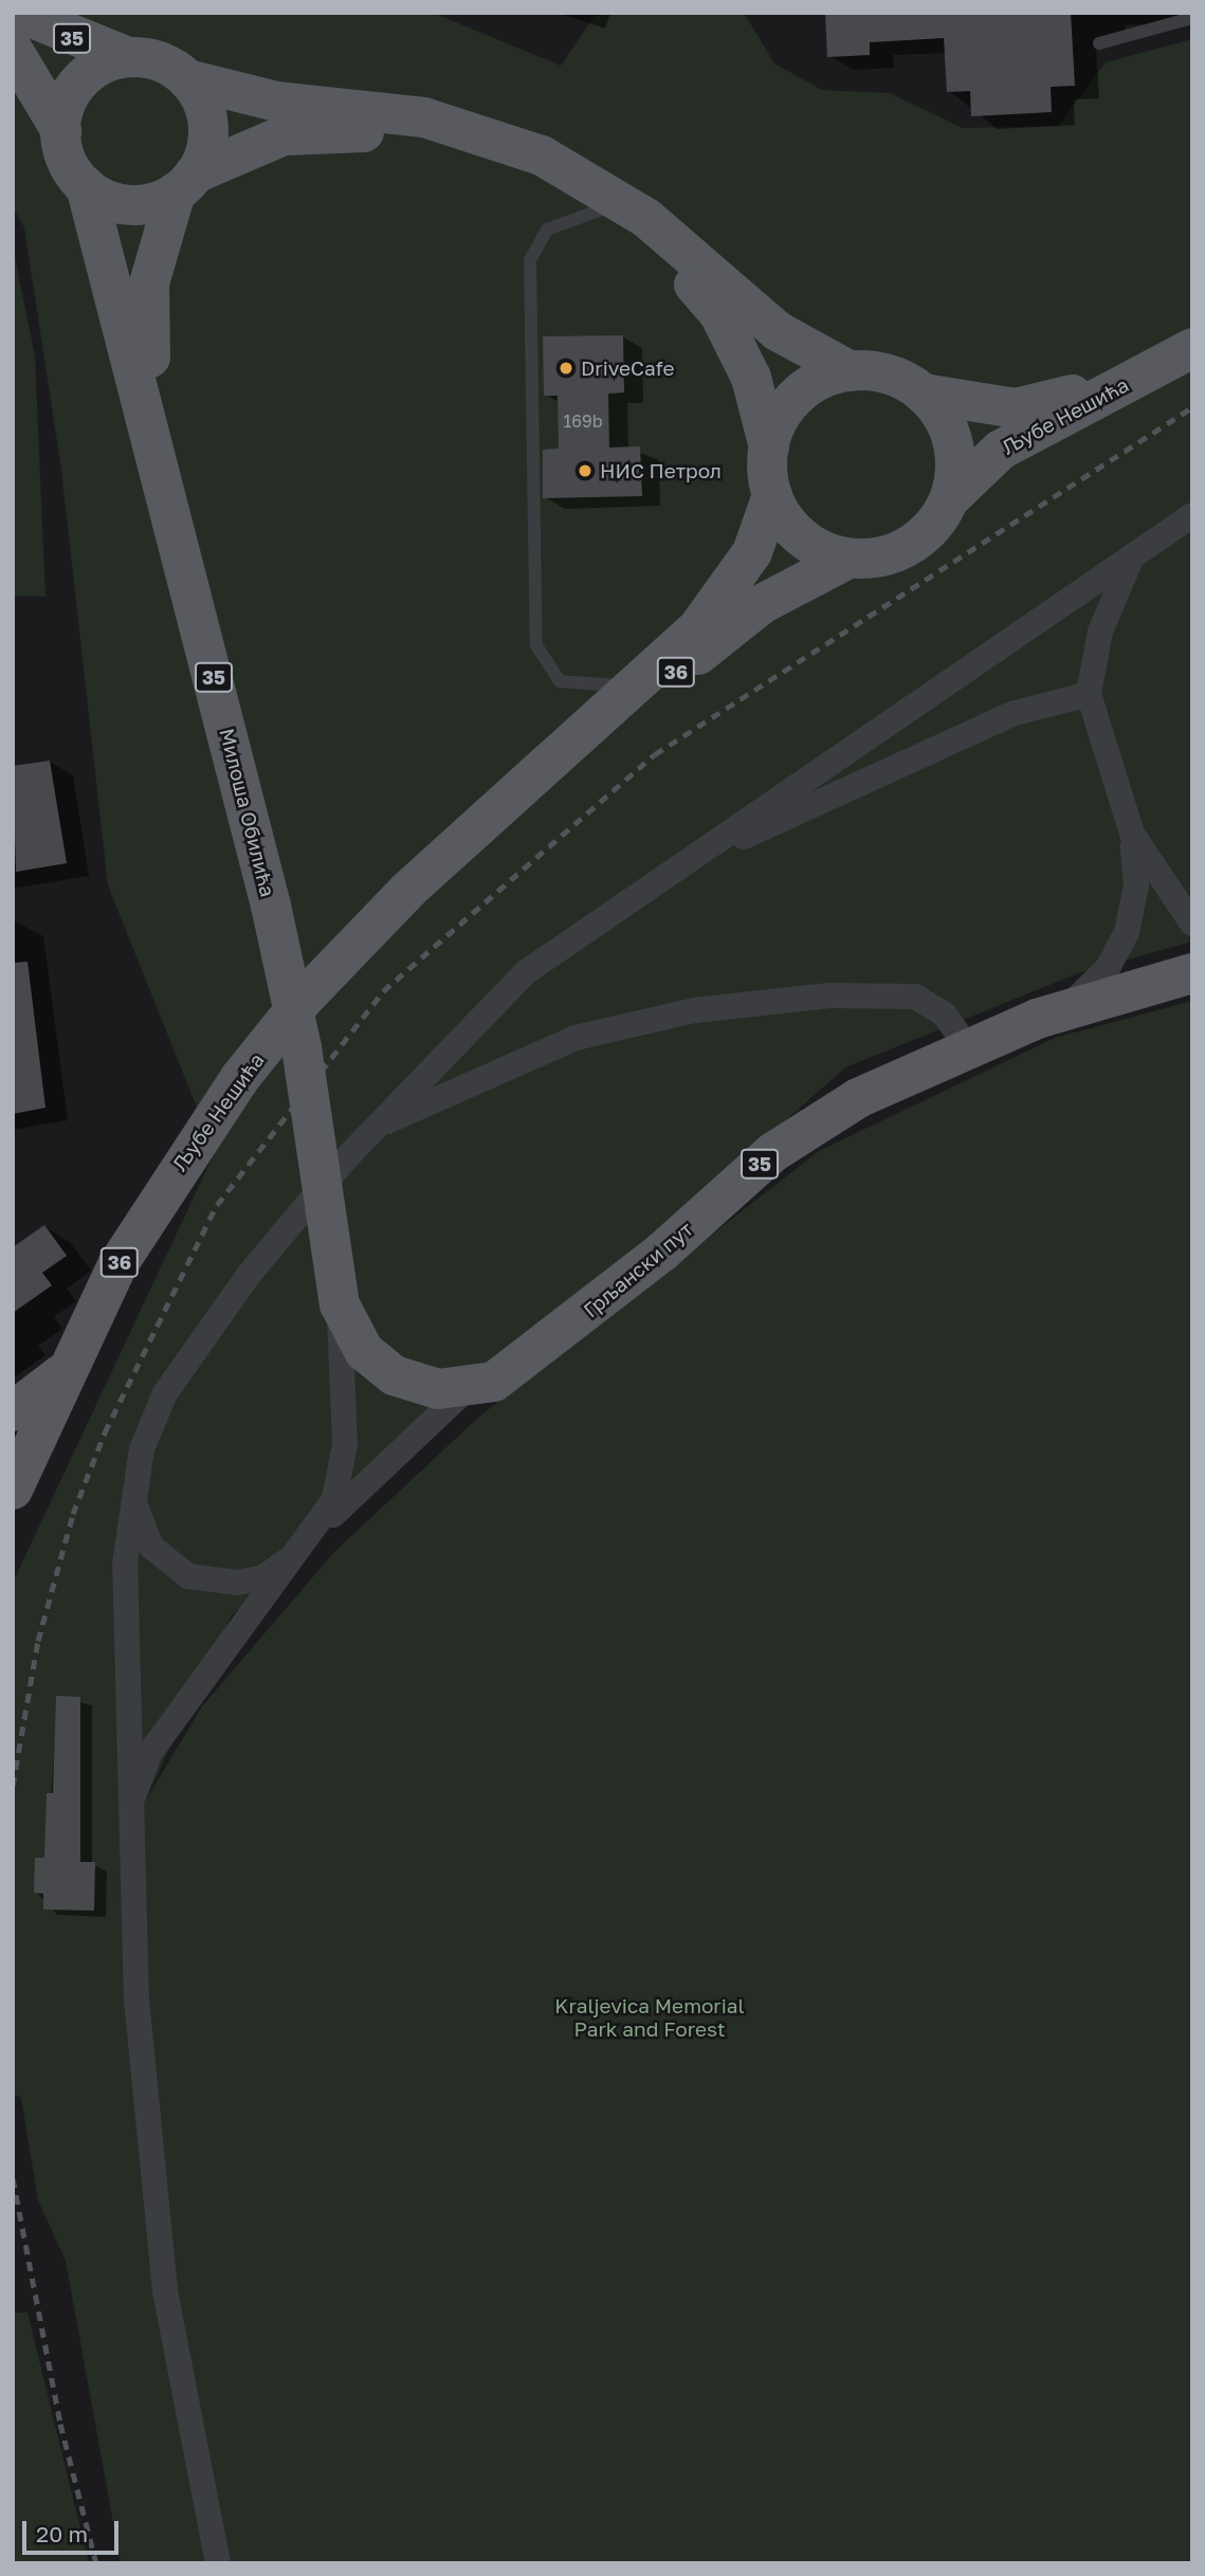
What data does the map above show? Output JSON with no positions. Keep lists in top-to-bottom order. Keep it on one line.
{"streets":{"main road":["35","Љубе Нешића","36","Милоша Обилића","Грљански пут"]},"crossings":[["35","Милоша Обилића"],["Љубе Нешића","36"],["Милоша Обилића","Грљански пут"]],"parks":["Kraljevica Memorial Park and Forest"],"places":["DriveCafe","НИС Петрол"],"house_numbers":["169b"],"scale_bar":"20 m"}
